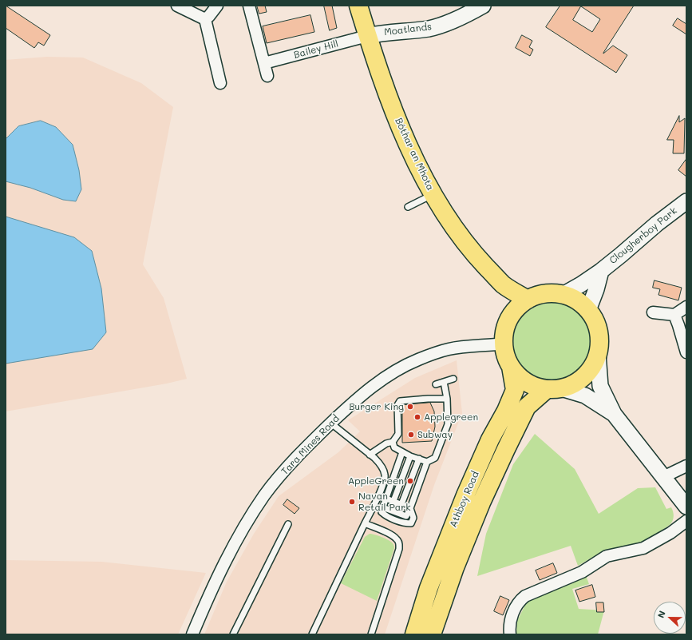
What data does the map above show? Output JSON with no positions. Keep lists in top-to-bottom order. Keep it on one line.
{"streets":{"main road":["Bóthar an Mhota","Athboy Road"],"street":["Moatlands","Bailey Hill","Clougherboy Park","Tara Mines Road"]},"crossings":[["Moatlands","Bailey Hill"],["Moatlands","Bóthar an Mhota"],["Bailey Hill","Bóthar an Mhota"],["Bóthar an Mhota","Clougherboy Park"],["Bóthar an Mhota","Tara Mines Road"],["Bóthar an Mhota","Athboy Road"],["Clougherboy Park","Tara Mines Road"],["Clougherboy Park","Athboy Road"],["Tara Mines Road","Athboy Road"]],"places":["Burger King","Applegreen","Subway","AppleGreen","Navan Retail Park"],"north":"left"}
